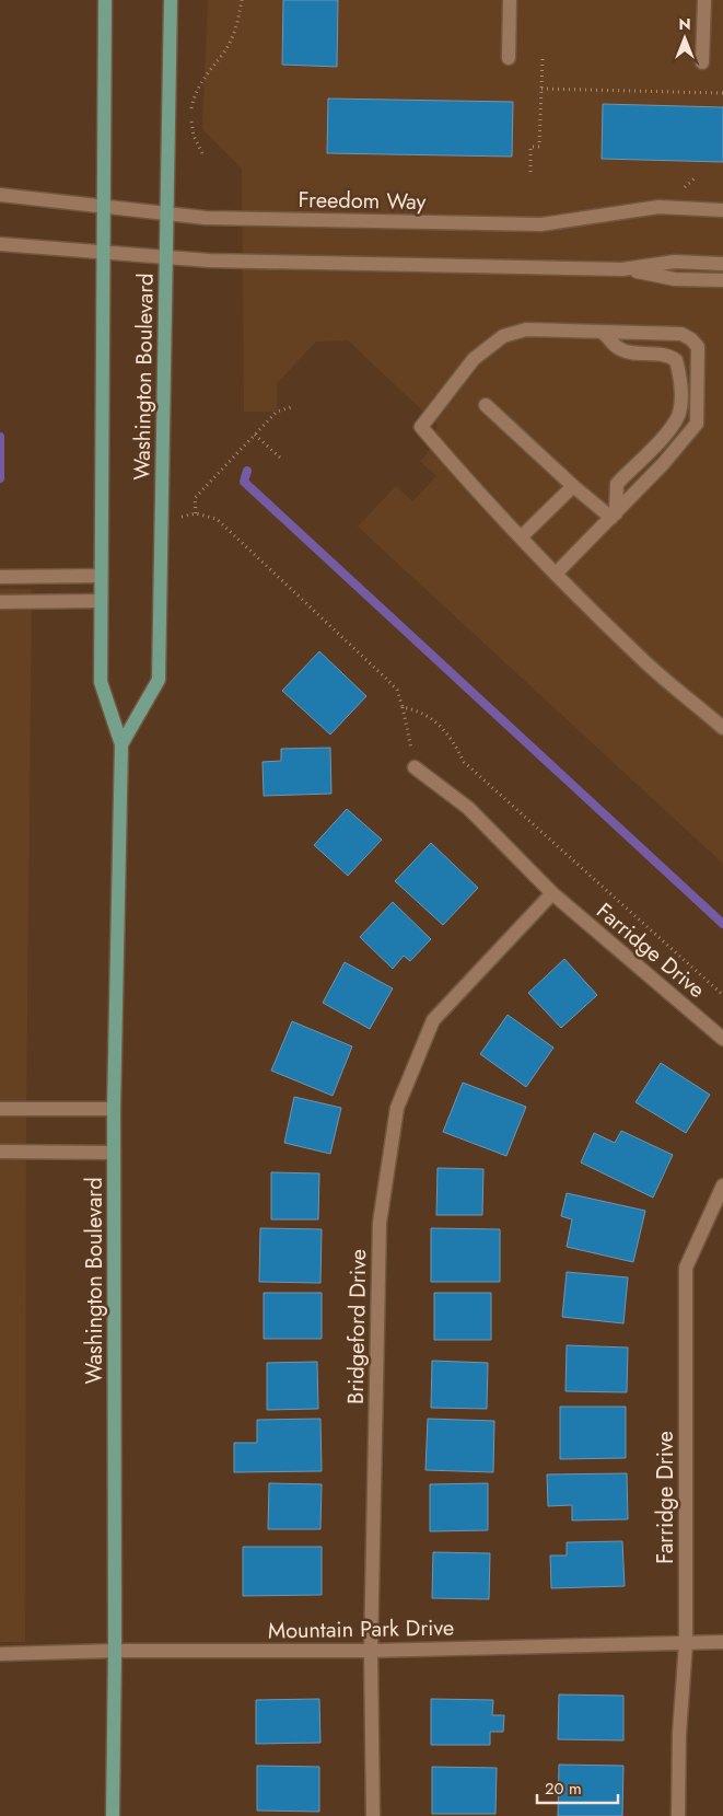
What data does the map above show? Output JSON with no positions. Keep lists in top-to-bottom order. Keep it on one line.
{"streets":{"main road":["Washington Boulevard"],"street":["Freedom Way","Farridge Drive","Bridgeford Drive","Mountain Park Drive"]},"crossings":[["Freedom Way","Washington Boulevard"],["Washington Boulevard","Mountain Park Drive"],["Farridge Drive","Bridgeford Drive"],["Farridge Drive","Mountain Park Drive"],["Bridgeford Drive","Mountain Park Drive"]],"scale_bar":"20 m","north":"top"}
